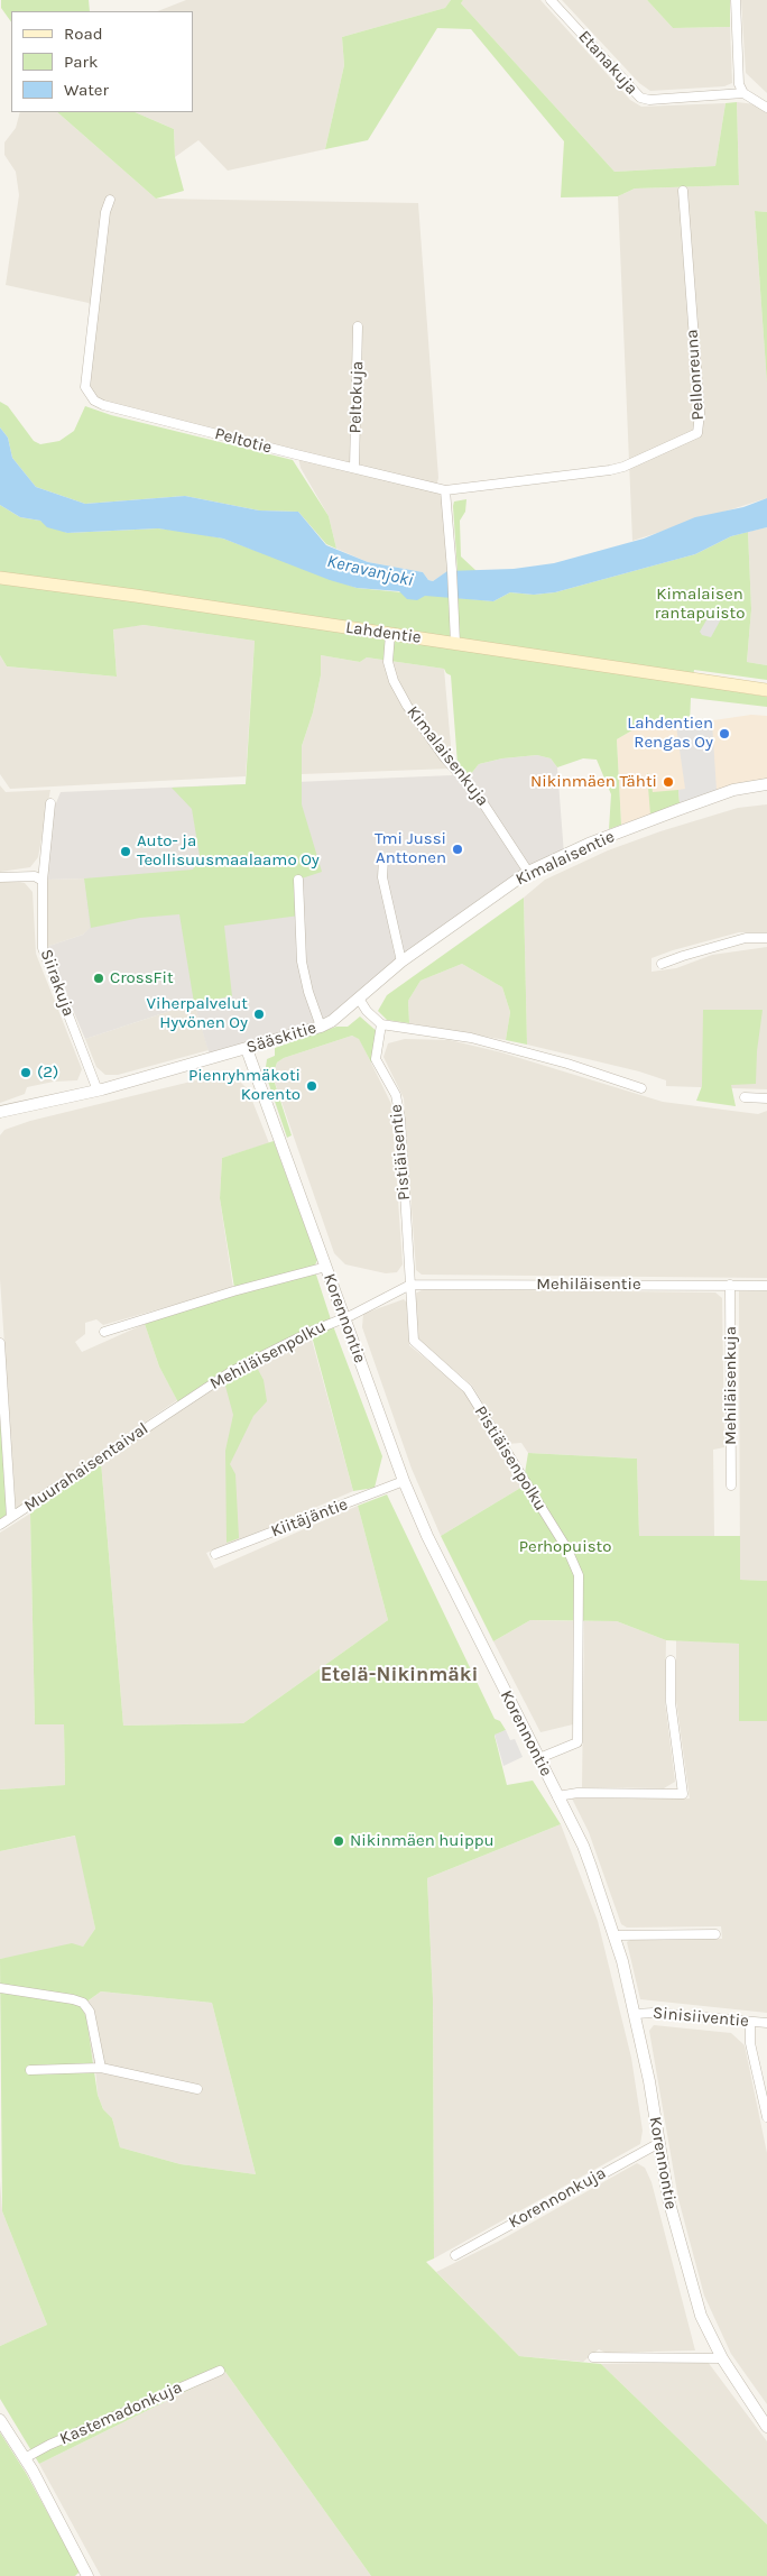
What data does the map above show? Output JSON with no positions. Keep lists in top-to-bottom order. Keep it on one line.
{"streets":{"main road":["Lahdentie"],"street":["Etanakuja","Pellonreuna","Peltokuja","Peltotie","Kimalaisenkuja","Kimalaisentie","Siirakuja","Sääskitie","Pistiäisentie","Mehiläisentie","Korennontie","Mehiläisenpolku","Mehiläisenkuja","Pistiäisenpolku","Muurahaisentaival","Kiitäjäntie","Sinisiiventie","Korennonkuja","Kastemadonkuja"]},"crossings":[["Pellonreuna","Peltotie"],["Peltokuja","Peltotie"],["Lahdentie","Kimalaisenkuja"],["Kimalaisenkuja","Kimalaisentie"],["Kimalaisentie","Sääskitie"],["Siirakuja","Sääskitie"],["Sääskitie","Korennontie"],["Pistiäisentie","Mehiläisentie"],["Pistiäisentie","Mehiläisenpolku"],["Pistiäisentie","Pistiäisenpolku"],["Mehiläisentie","Mehiläisenpolku"],["Mehiläisentie","Mehiläisenkuja"],["Mehiläisentie","Pistiäisenpolku"],["Korennontie","Mehiläisenpolku"],["Korennontie","Pistiäisenpolku"],["Korennontie","Kiitäjäntie"],["Korennontie","Sinisiiventie"],["Korennontie","Korennonkuja"],["Mehiläisenpolku","Pistiäisenpolku"],["Mehiläisenpolku","Muurahaisentaival"]],"districts":["Etelä-Nikinmäki"],"water":["Keravanjoki"],"parks":["Kimalaisen rantapuisto","Perhopuisto"],"places":["Lahdentien Rengas Oy","Nikinmäen Tähti","Tmi Jussi Anttonen","Auto- ja Teollisuusmaalaamo Oy","CrossFit","Viherpalvelut Hyvönen Oy","(2)","Pienryhmäkoti Korento","Nikinmäen huippu"],"legend":["Road","Park","Water"]}
